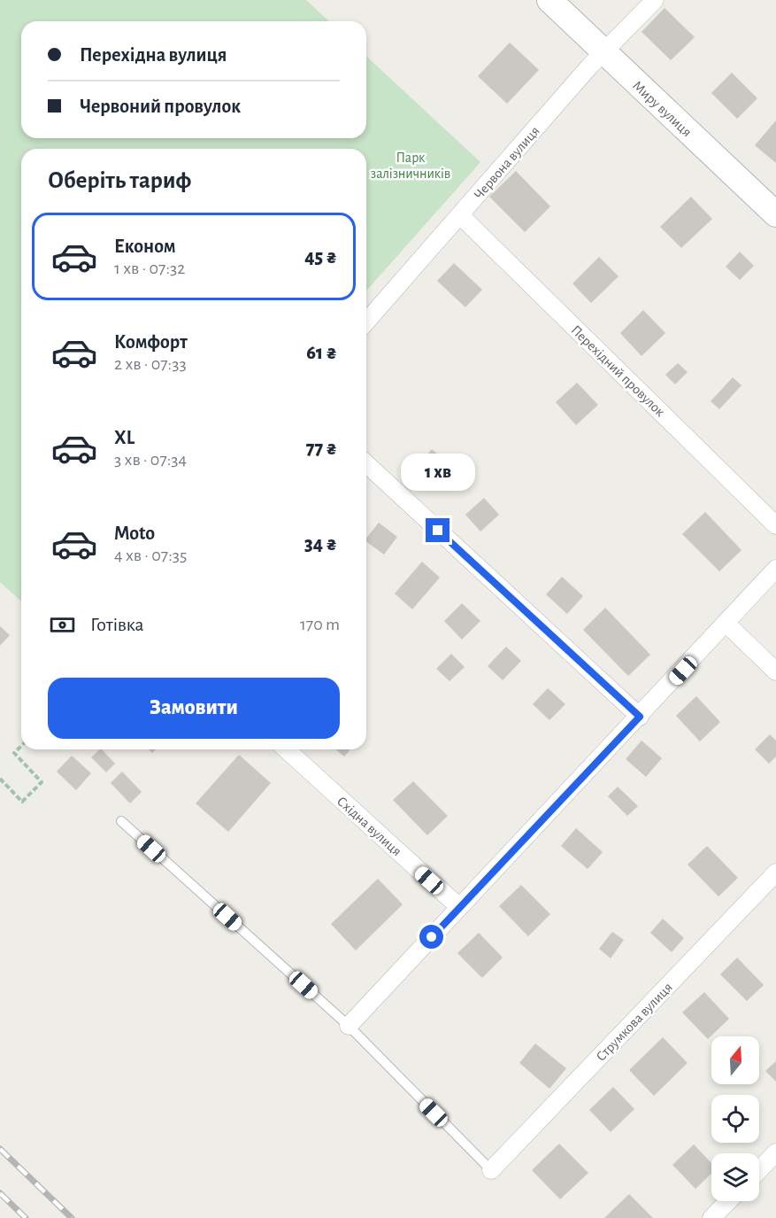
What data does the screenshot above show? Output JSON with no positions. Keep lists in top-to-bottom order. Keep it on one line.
{"streets":{"main road":["Миру вулиця"],"street":["Червона вулиця","Перехідний провулок","Східна вулиця","Струмкова вулиця"]},"crossings":[["Миру вулиця","Червона вулиця"],["Червона вулиця","Перехідний провулок"]],"parks":["Парк залізничників"],"north":"top","page":{"banner":["Перехідна вулиця","Червоний провулок"],"heading":"Оберіть тариф","list":[{"name":"Економ","note":"1 хв · 07:32","value":"45 ₴"},{"name":"Комфорт","note":"2 хв · 07:33","value":"61 ₴"},{"name":"XL","note":"3 хв · 07:34","value":"77 ₴"},{"name":"Moto","note":"4 хв · 07:35","value":"34 ₴"}],"bubble":"1 хв","pay":["Готівка","170 m"],"buttons":"Замовити"}}
